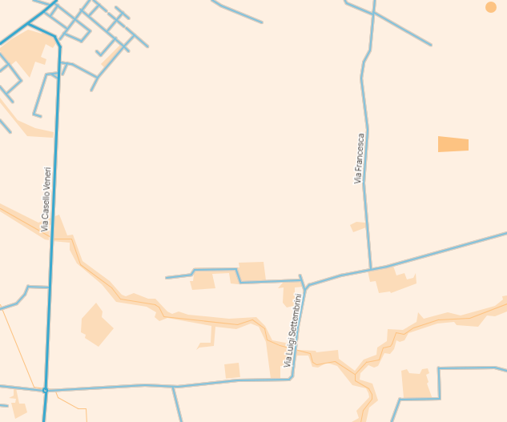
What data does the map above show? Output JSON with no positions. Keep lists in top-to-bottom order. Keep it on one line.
{"streets":{"street":["Via Francesca","Via Casello Veneri","Via Luigi Settembrini"]},"crossings":[["Via Francesca","Via Luigi Settembrini"],["Via Casello Veneri","Via Luigi Settembrini"]]}
